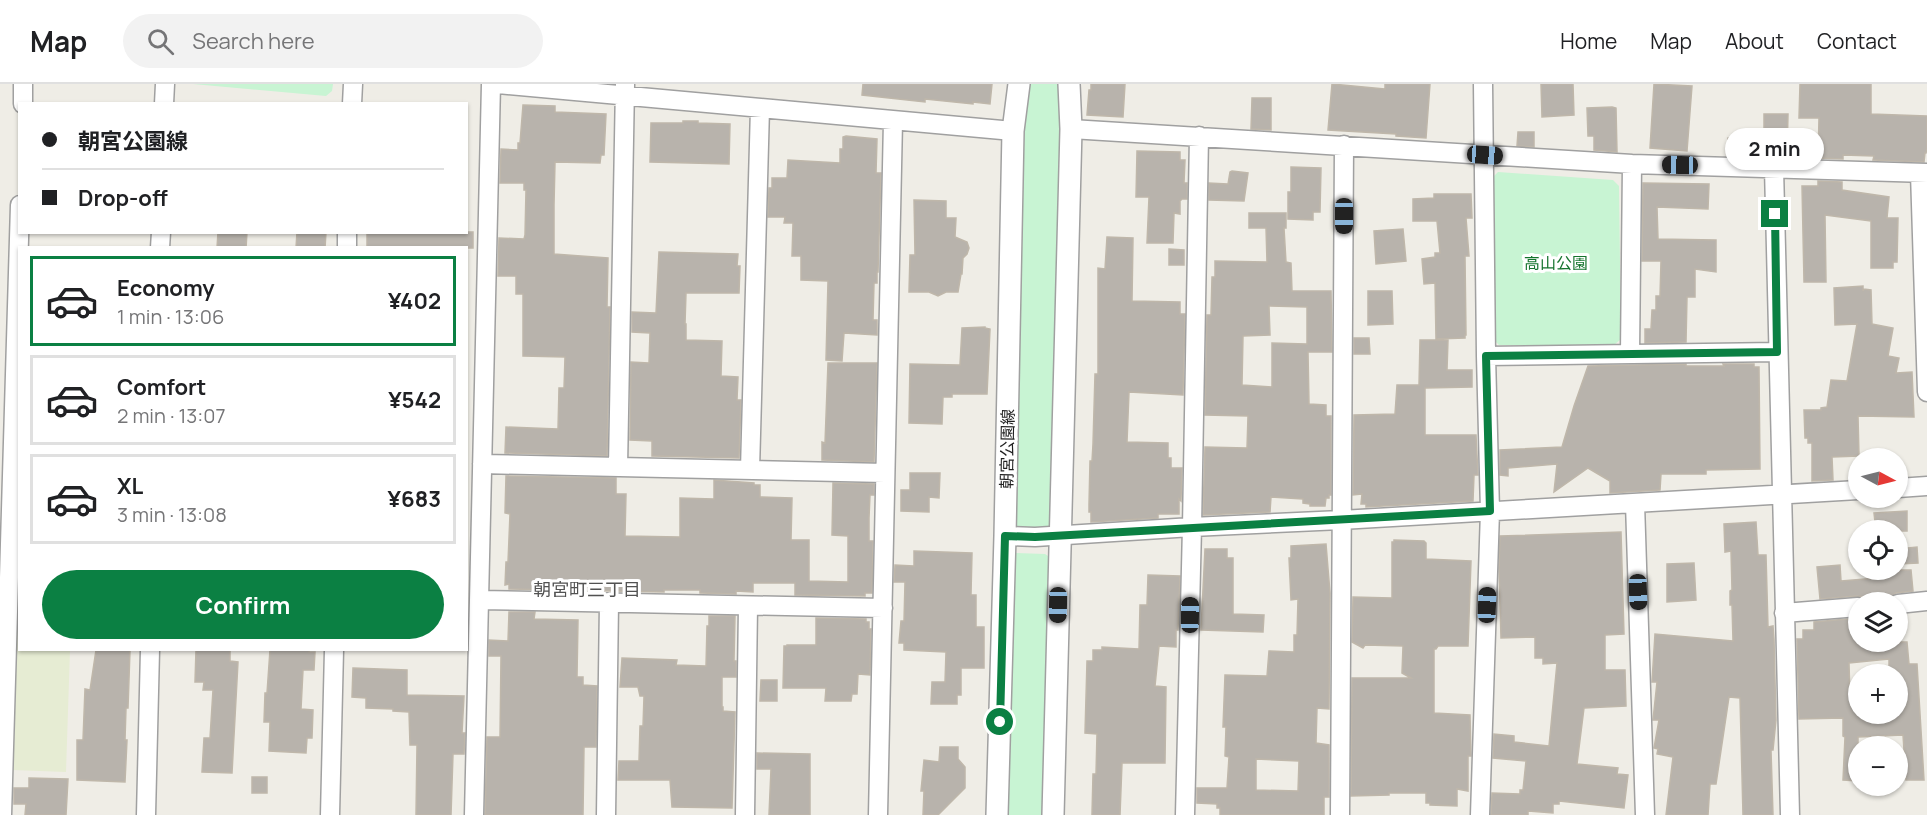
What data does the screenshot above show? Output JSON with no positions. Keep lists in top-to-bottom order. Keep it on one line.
{"streets":{"street":["朝宮公園線"]},"districts":["朝宮町三丁目"],"parks":["高山公園"],"north":"right","page":{"header":"Map","search":"Search here","nav":["Home","Map","About","Contact"],"banner":["朝宮公園線","Drop-off"],"bubble":"2 min","list":[{"name":"Economy","note":"1 min · 13:06","value":"¥402"},{"name":"Comfort","note":"2 min · 13:07","value":"¥542"},{"name":"XL","note":"3 min · 13:08","value":"¥683"}],"map_buttons":["+","−"],"buttons":"Confirm"}}
